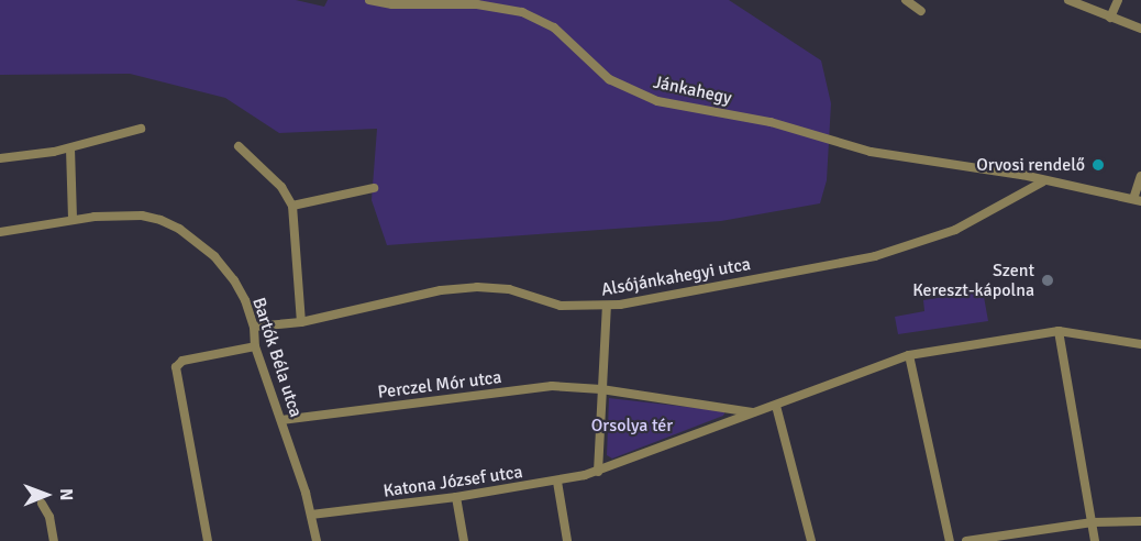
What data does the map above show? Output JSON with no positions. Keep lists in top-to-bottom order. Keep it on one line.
{"streets":{"street":["Jánkahegy","Alsójánkahegyi utca","Bartók Béla utca","Perczel Mór utca","Katona József utca"]},"crossings":[["Jánkahegy","Alsójánkahegyi utca"],["Alsójánkahegyi utca","Bartók Béla utca"],["Bartók Béla utca","Perczel Mór utca"],["Bartók Béla utca","Katona József utca"]],"parks":["Orsolya tér"],"places":["Orvosi rendelő","Szent Kereszt-kápolna"],"north":"right"}
